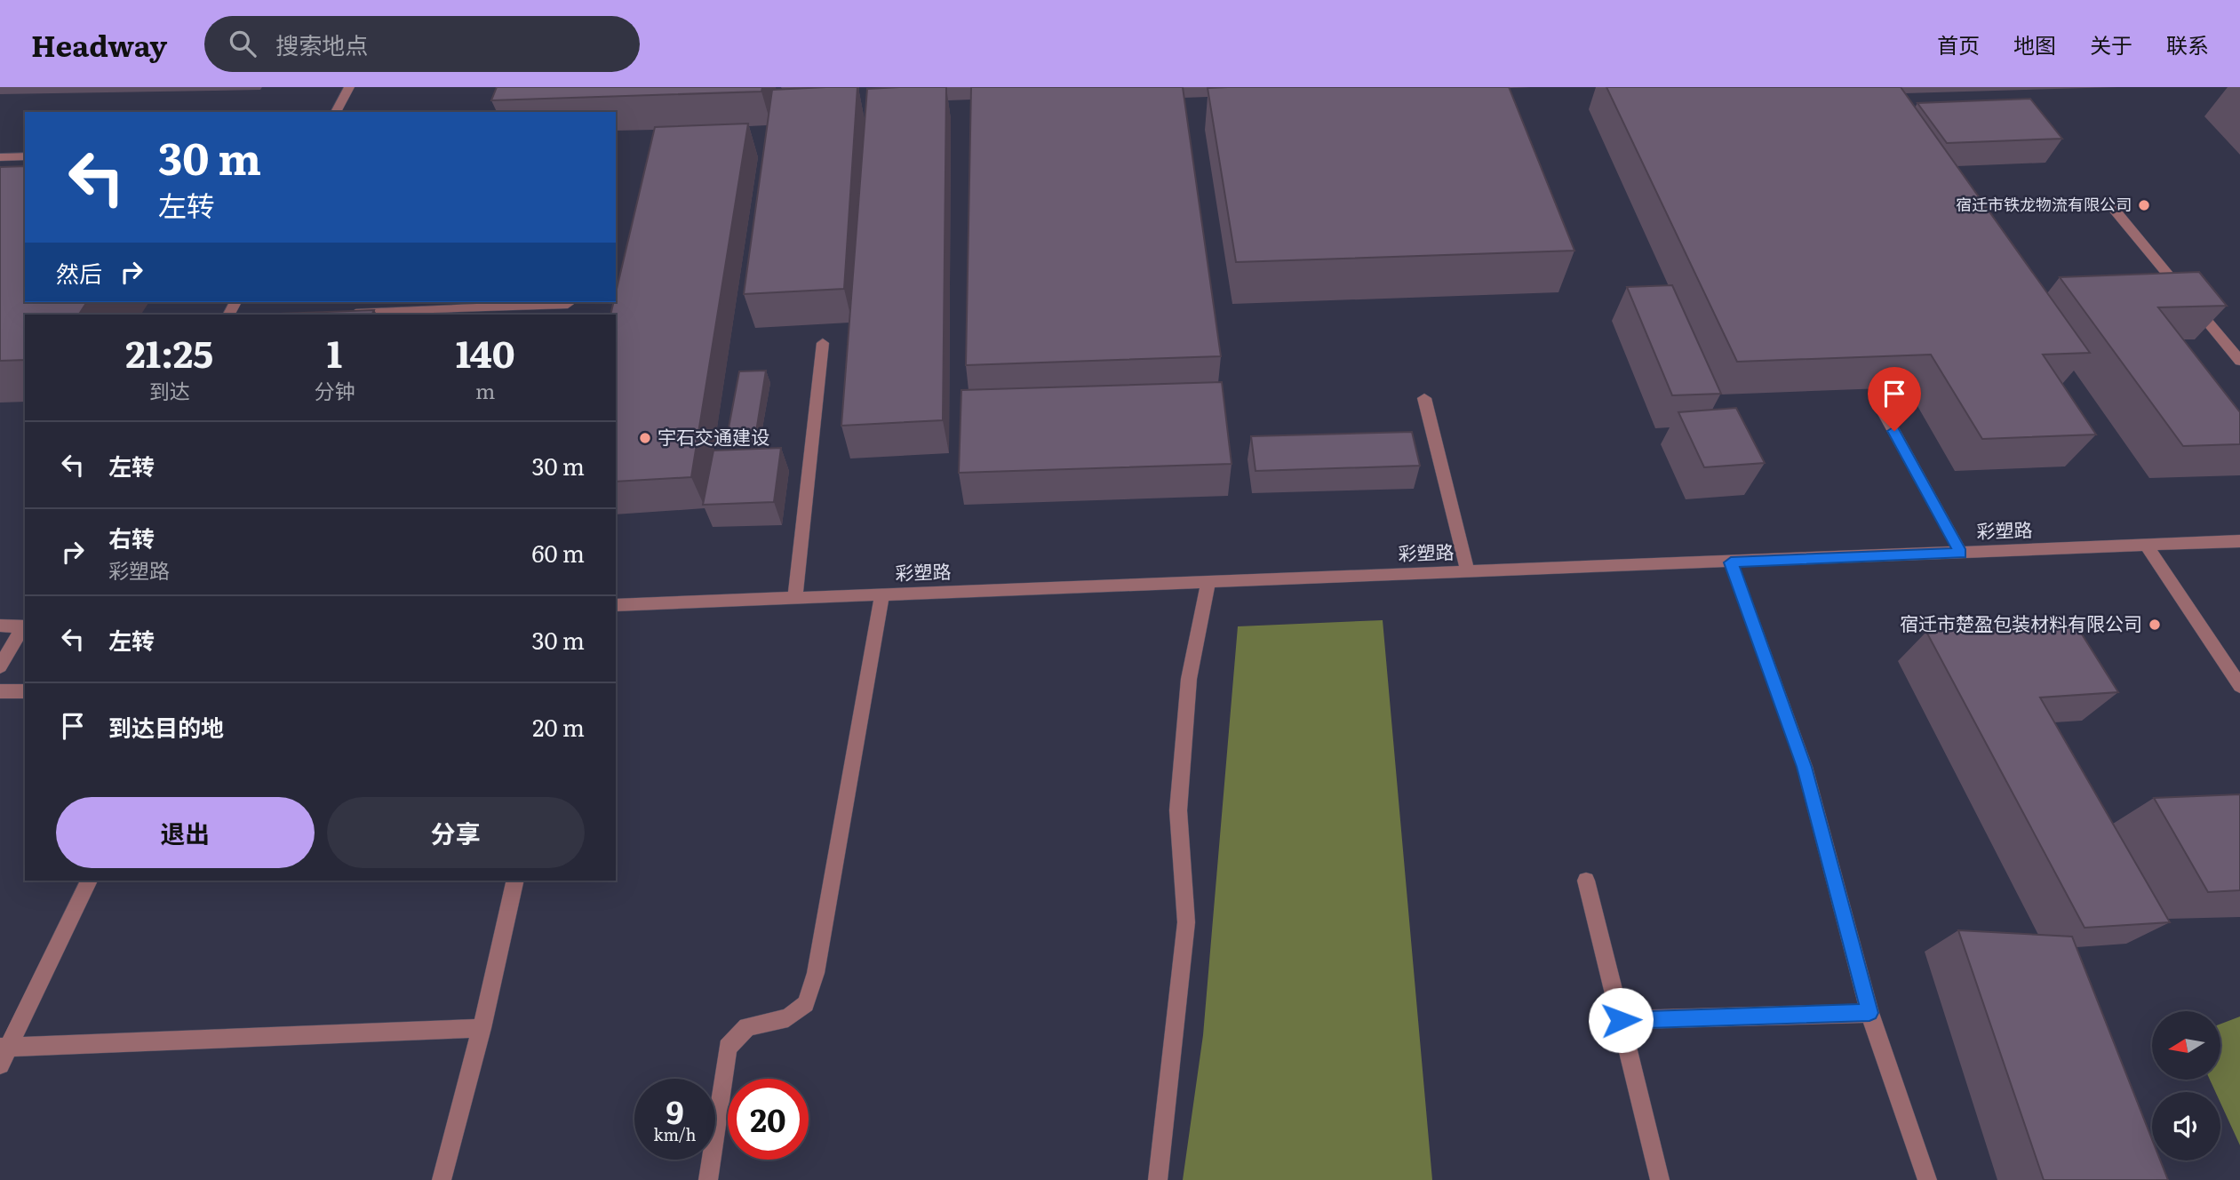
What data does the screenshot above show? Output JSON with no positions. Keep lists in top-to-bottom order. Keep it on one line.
{"streets":{"street":["彩塑路"]},"places":["宿迁市铁龙物流有限公司","宇石交通建设","宿迁市楚盈包装材料有限公司"],"north":"left","page":{"header":"Headway","search":"搜索地点","nav":["首页","地图","关于","联系"],"turn":["30 m","左转"],"then":"然后","eta":["21:25","到达","1","分钟","140","m"],"list":[{"name":"左转","value":"30 m"},{"name":"右转","note":"彩塑路","value":"60 m"},{"name":"左转","value":"30 m"},{"name":"到达目的地","value":"20 m"}],"buttons":["退出","分享"],"speed":"9 km/h","limit":"20"}}
